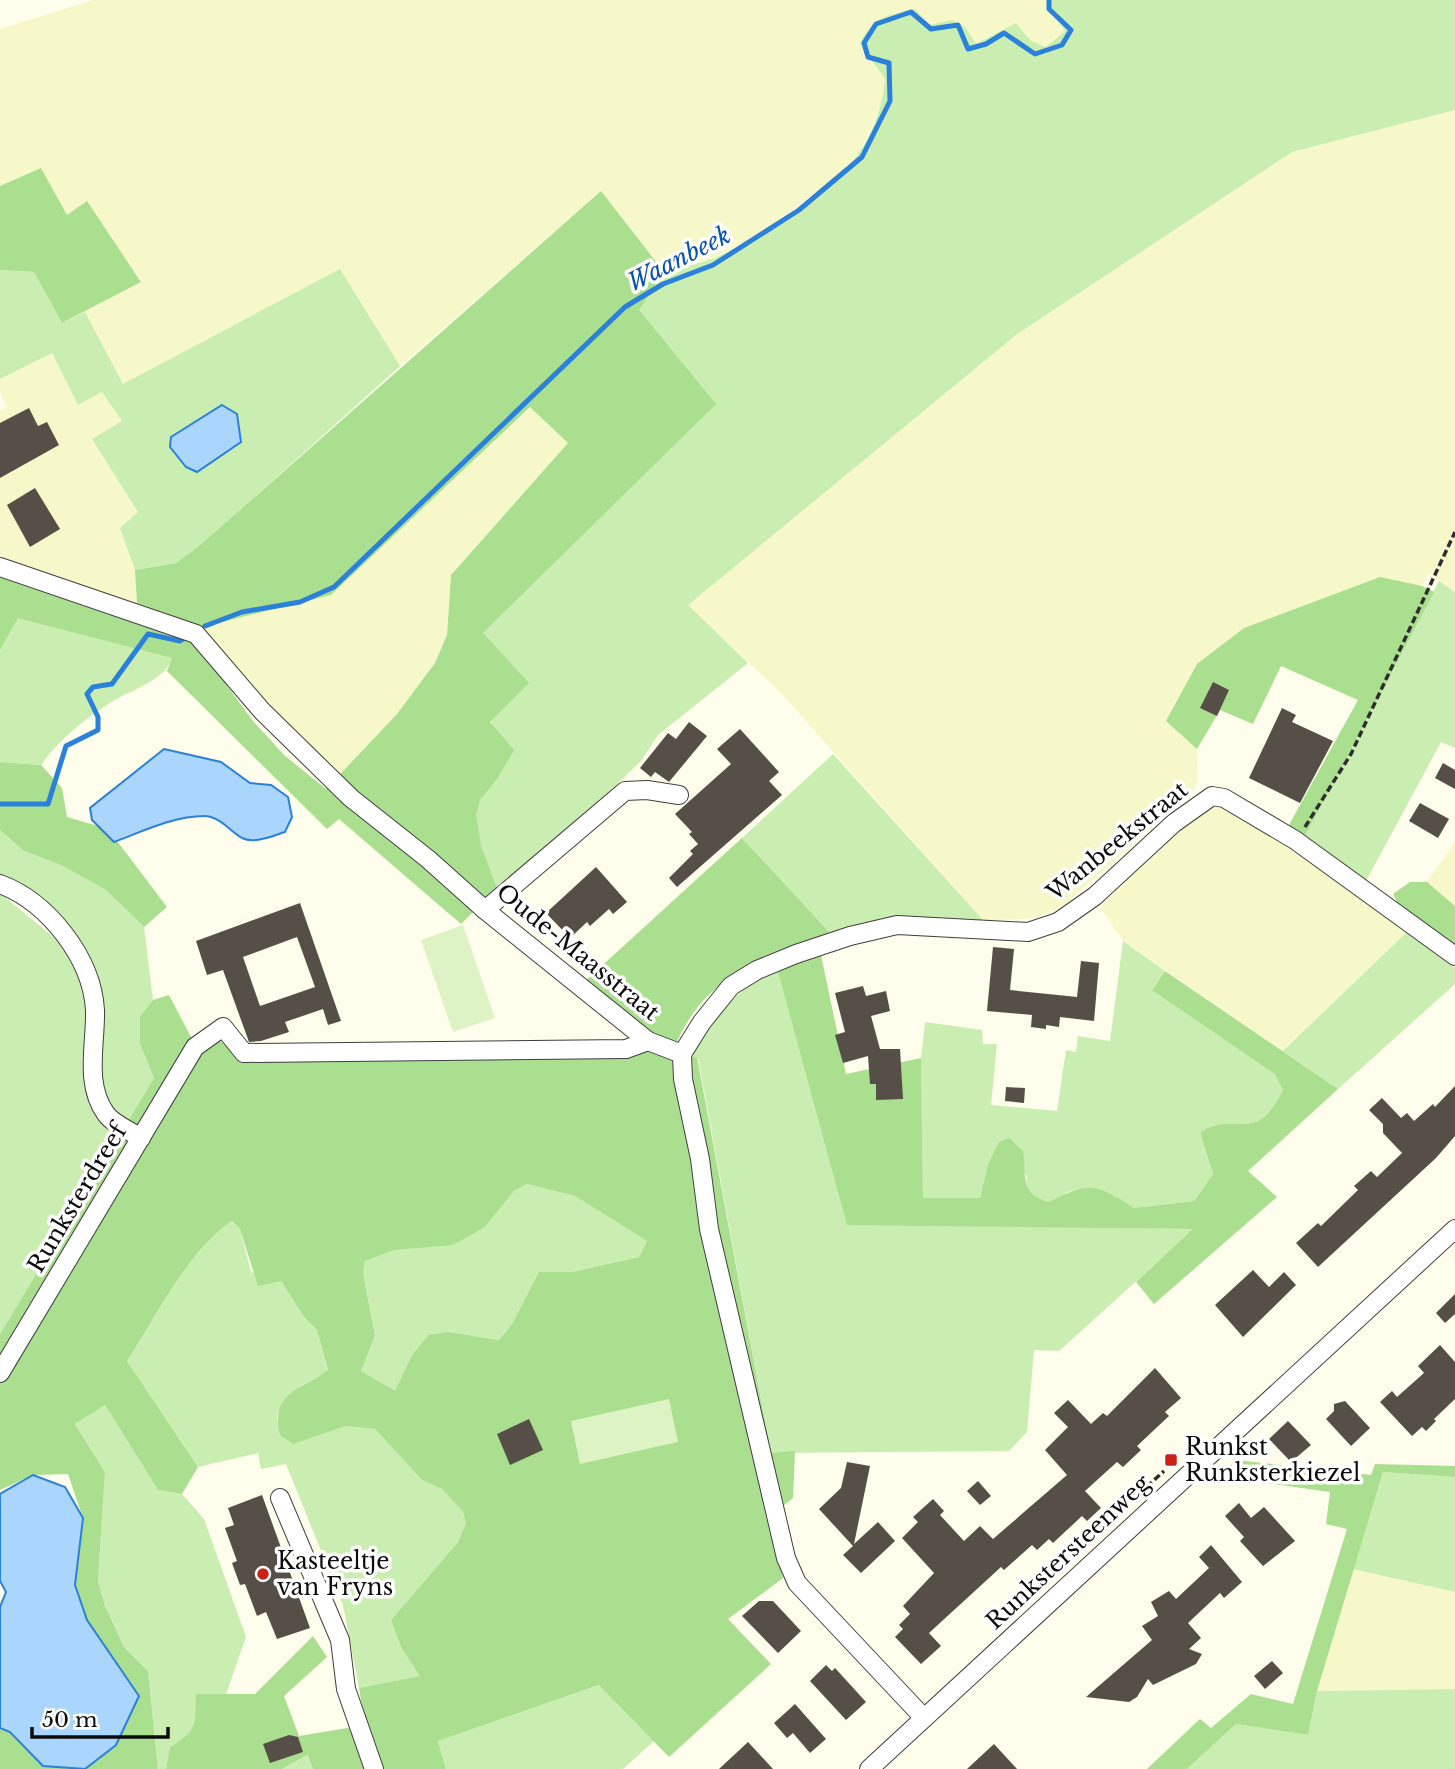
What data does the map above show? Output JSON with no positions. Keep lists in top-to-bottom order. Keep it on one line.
{"streets":{"street":["Wanbeekstraat","Oude-Maasstraat","Runksterdreef","Runkstersteenweg"]},"crossings":[["Wanbeekstraat","Oude-Maasstraat"],["Oude-Maasstraat","Runksterdreef"]],"water":["Waanbeek"],"places":{"transit":["Runkst Runksterkiezel"],"other":["Kasteeltje van Fryns"]},"scale_bar":"50 m"}
